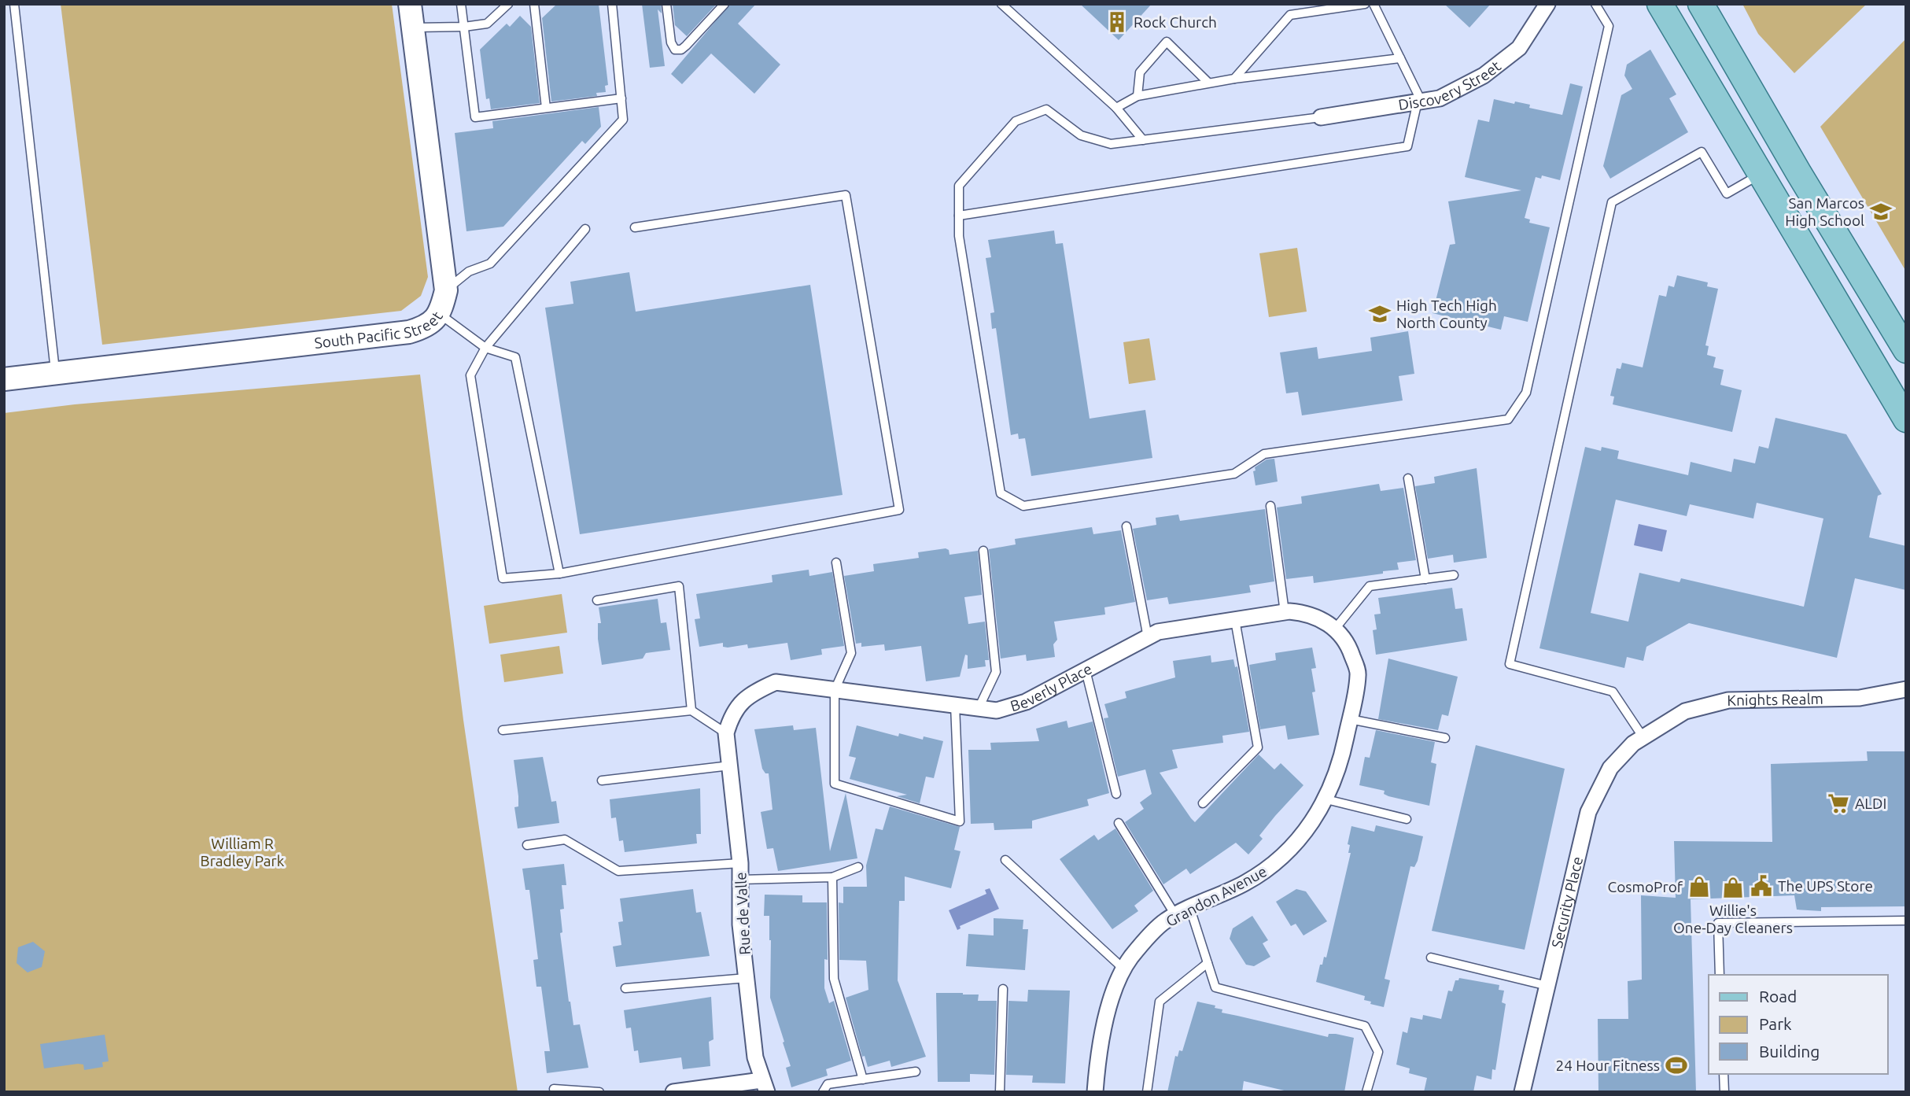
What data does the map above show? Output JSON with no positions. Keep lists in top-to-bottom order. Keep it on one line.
{"streets":{"street":["Discovery Street","South Pacific Street","Beverly Place","Knights Realm","Grandon Avenue","Security Place","Rue de Valle"]},"crossings":[["Beverly Place","Grandon Avenue"],["Beverly Place","Rue de Valle"],["Knights Realm","Security Place"]],"parks":["William R Bradley Park"],"places":{"building":["Rock Church"],"school or university":["San Marcos High School","High Tech High North County"],"supermarket":["ALDI"],"public building":["The UPS Store"],"shop":["CosmoProf","Willie's One-Day Cleaners"],"sports":["24 Hour Fitness"]},"legend":["Road","Park","Building"]}
